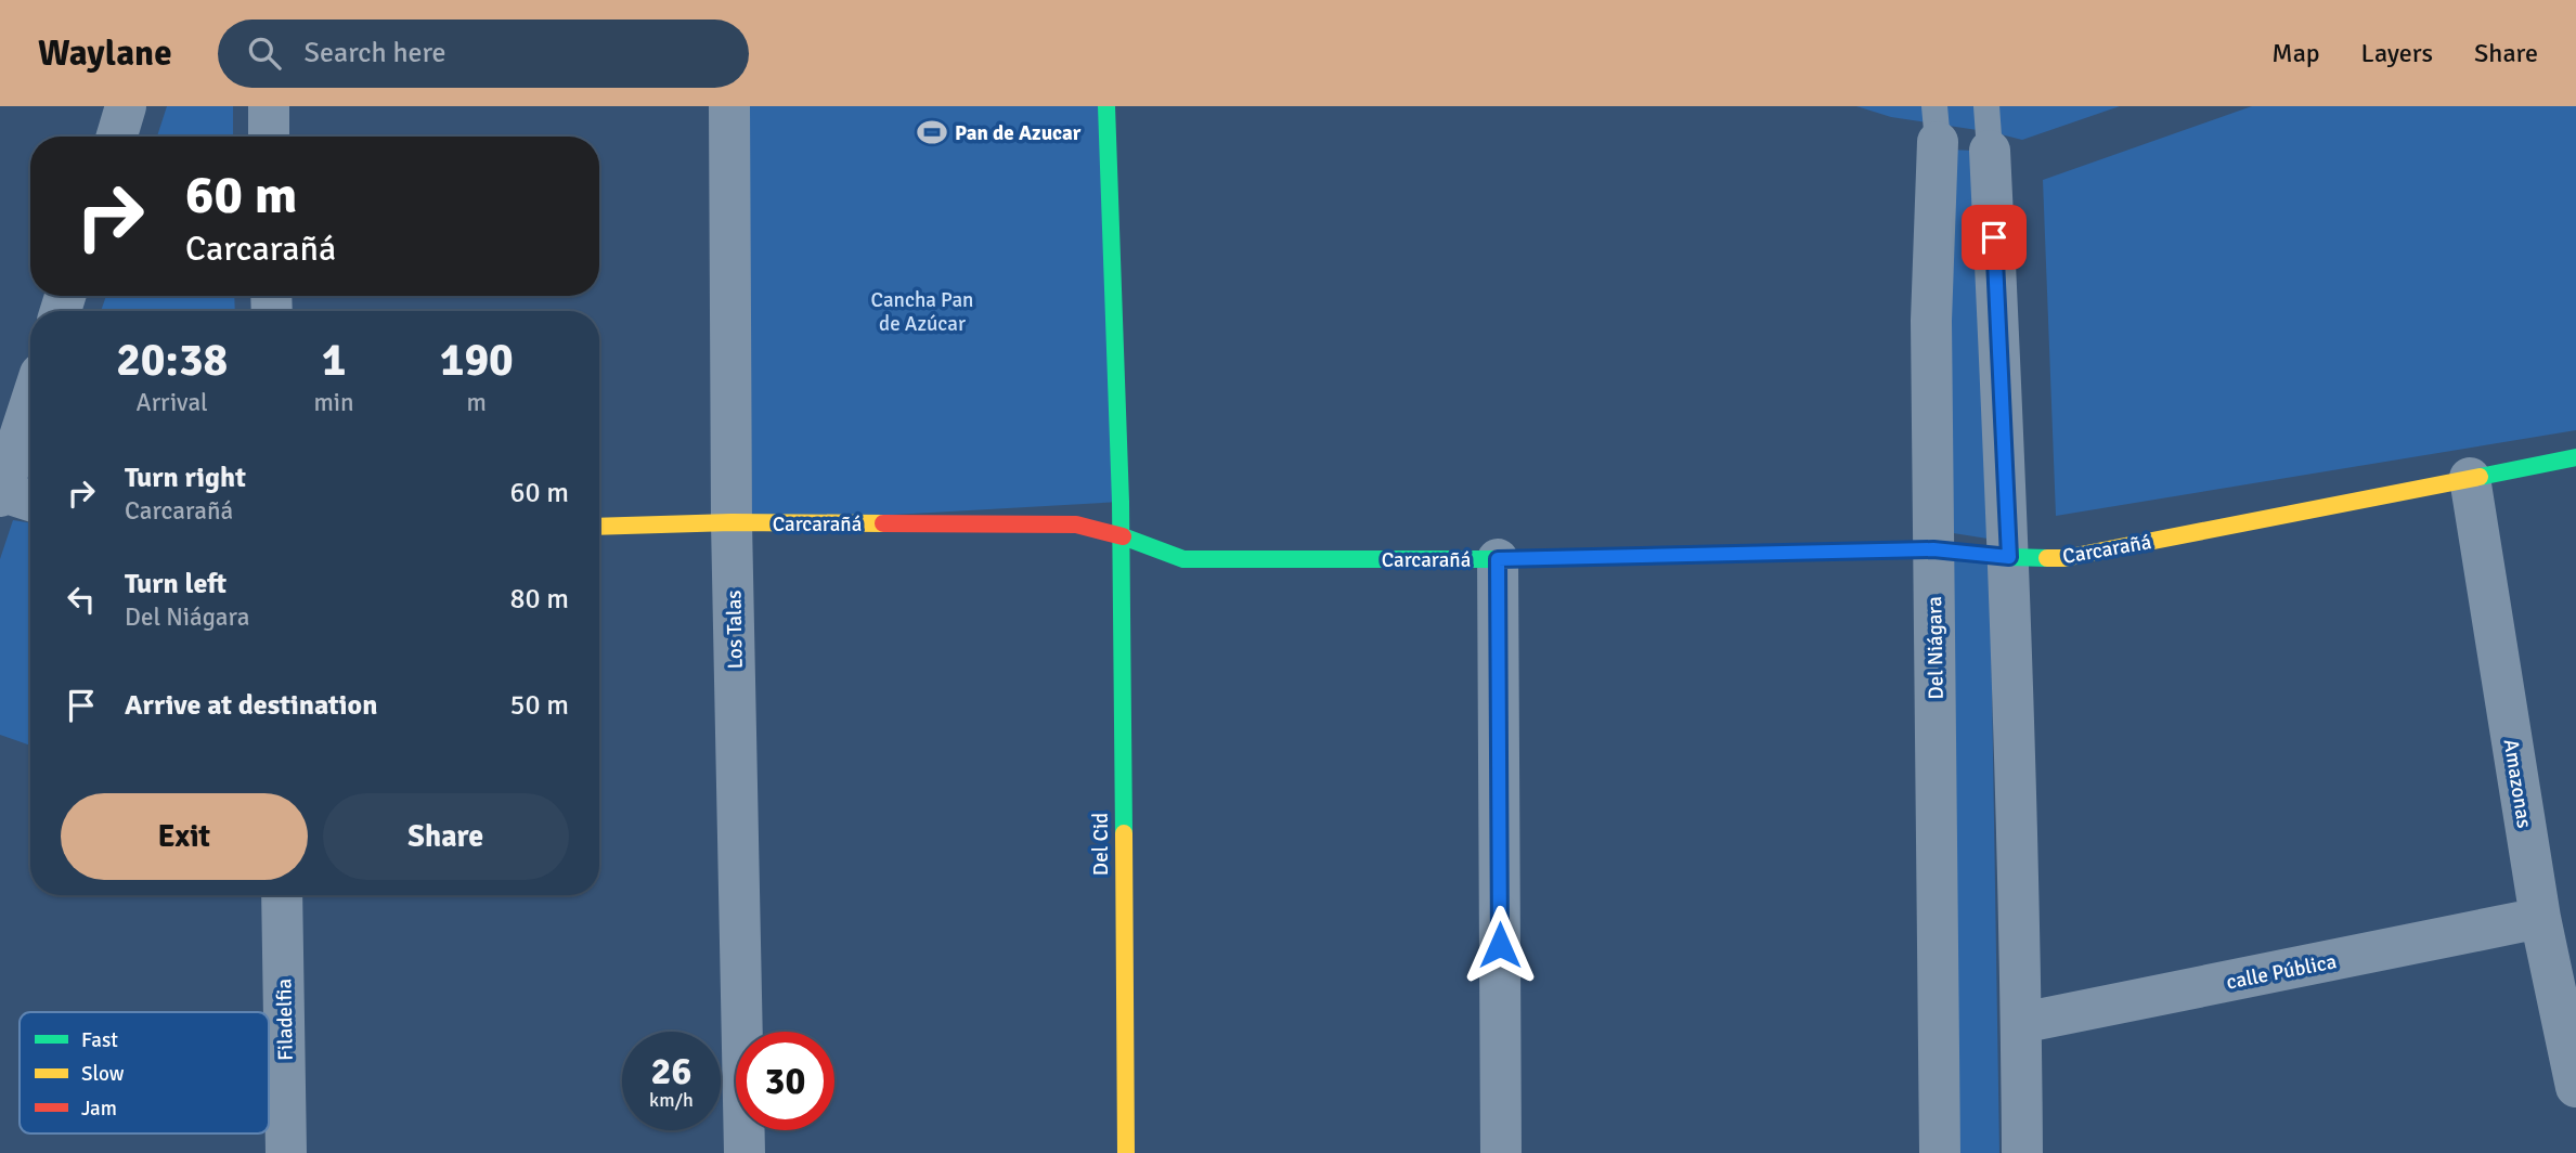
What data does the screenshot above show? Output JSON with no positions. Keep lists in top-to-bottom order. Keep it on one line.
{"streets":{"street":["Carcarañá","Los Talas","Del Niágara","Amazonas","Del Cid","calle Pública","Filadelfia"]},"crossings":[["Carcarañá","Los Talas"],["Carcarañá","Del Niágara"],["Carcarañá","Amazonas"],["Carcarañá","Del Cid"],["Amazonas","calle Pública"]],"parks":["Cancha Pan de Azúcar"],"places":{"sports":["Pan de Azucar"]},"legend":["Fast","Slow","Jam"],"page":{"header":"Waylane","search":"Search here","nav":["Map","Layers","Share"],"turn":["60 m","Carcarañá"],"eta":["20:38","Arrival","1","min","190","m"],"list":[{"name":"Turn right","note":"Carcarañá","value":"60 m"},{"name":"Turn left","note":"Del Niágara","value":"80 m"},{"name":"Arrive at destination","value":"50 m"}],"buttons":["Exit","Share"],"speed":"26 km/h","limit":"30"}}
